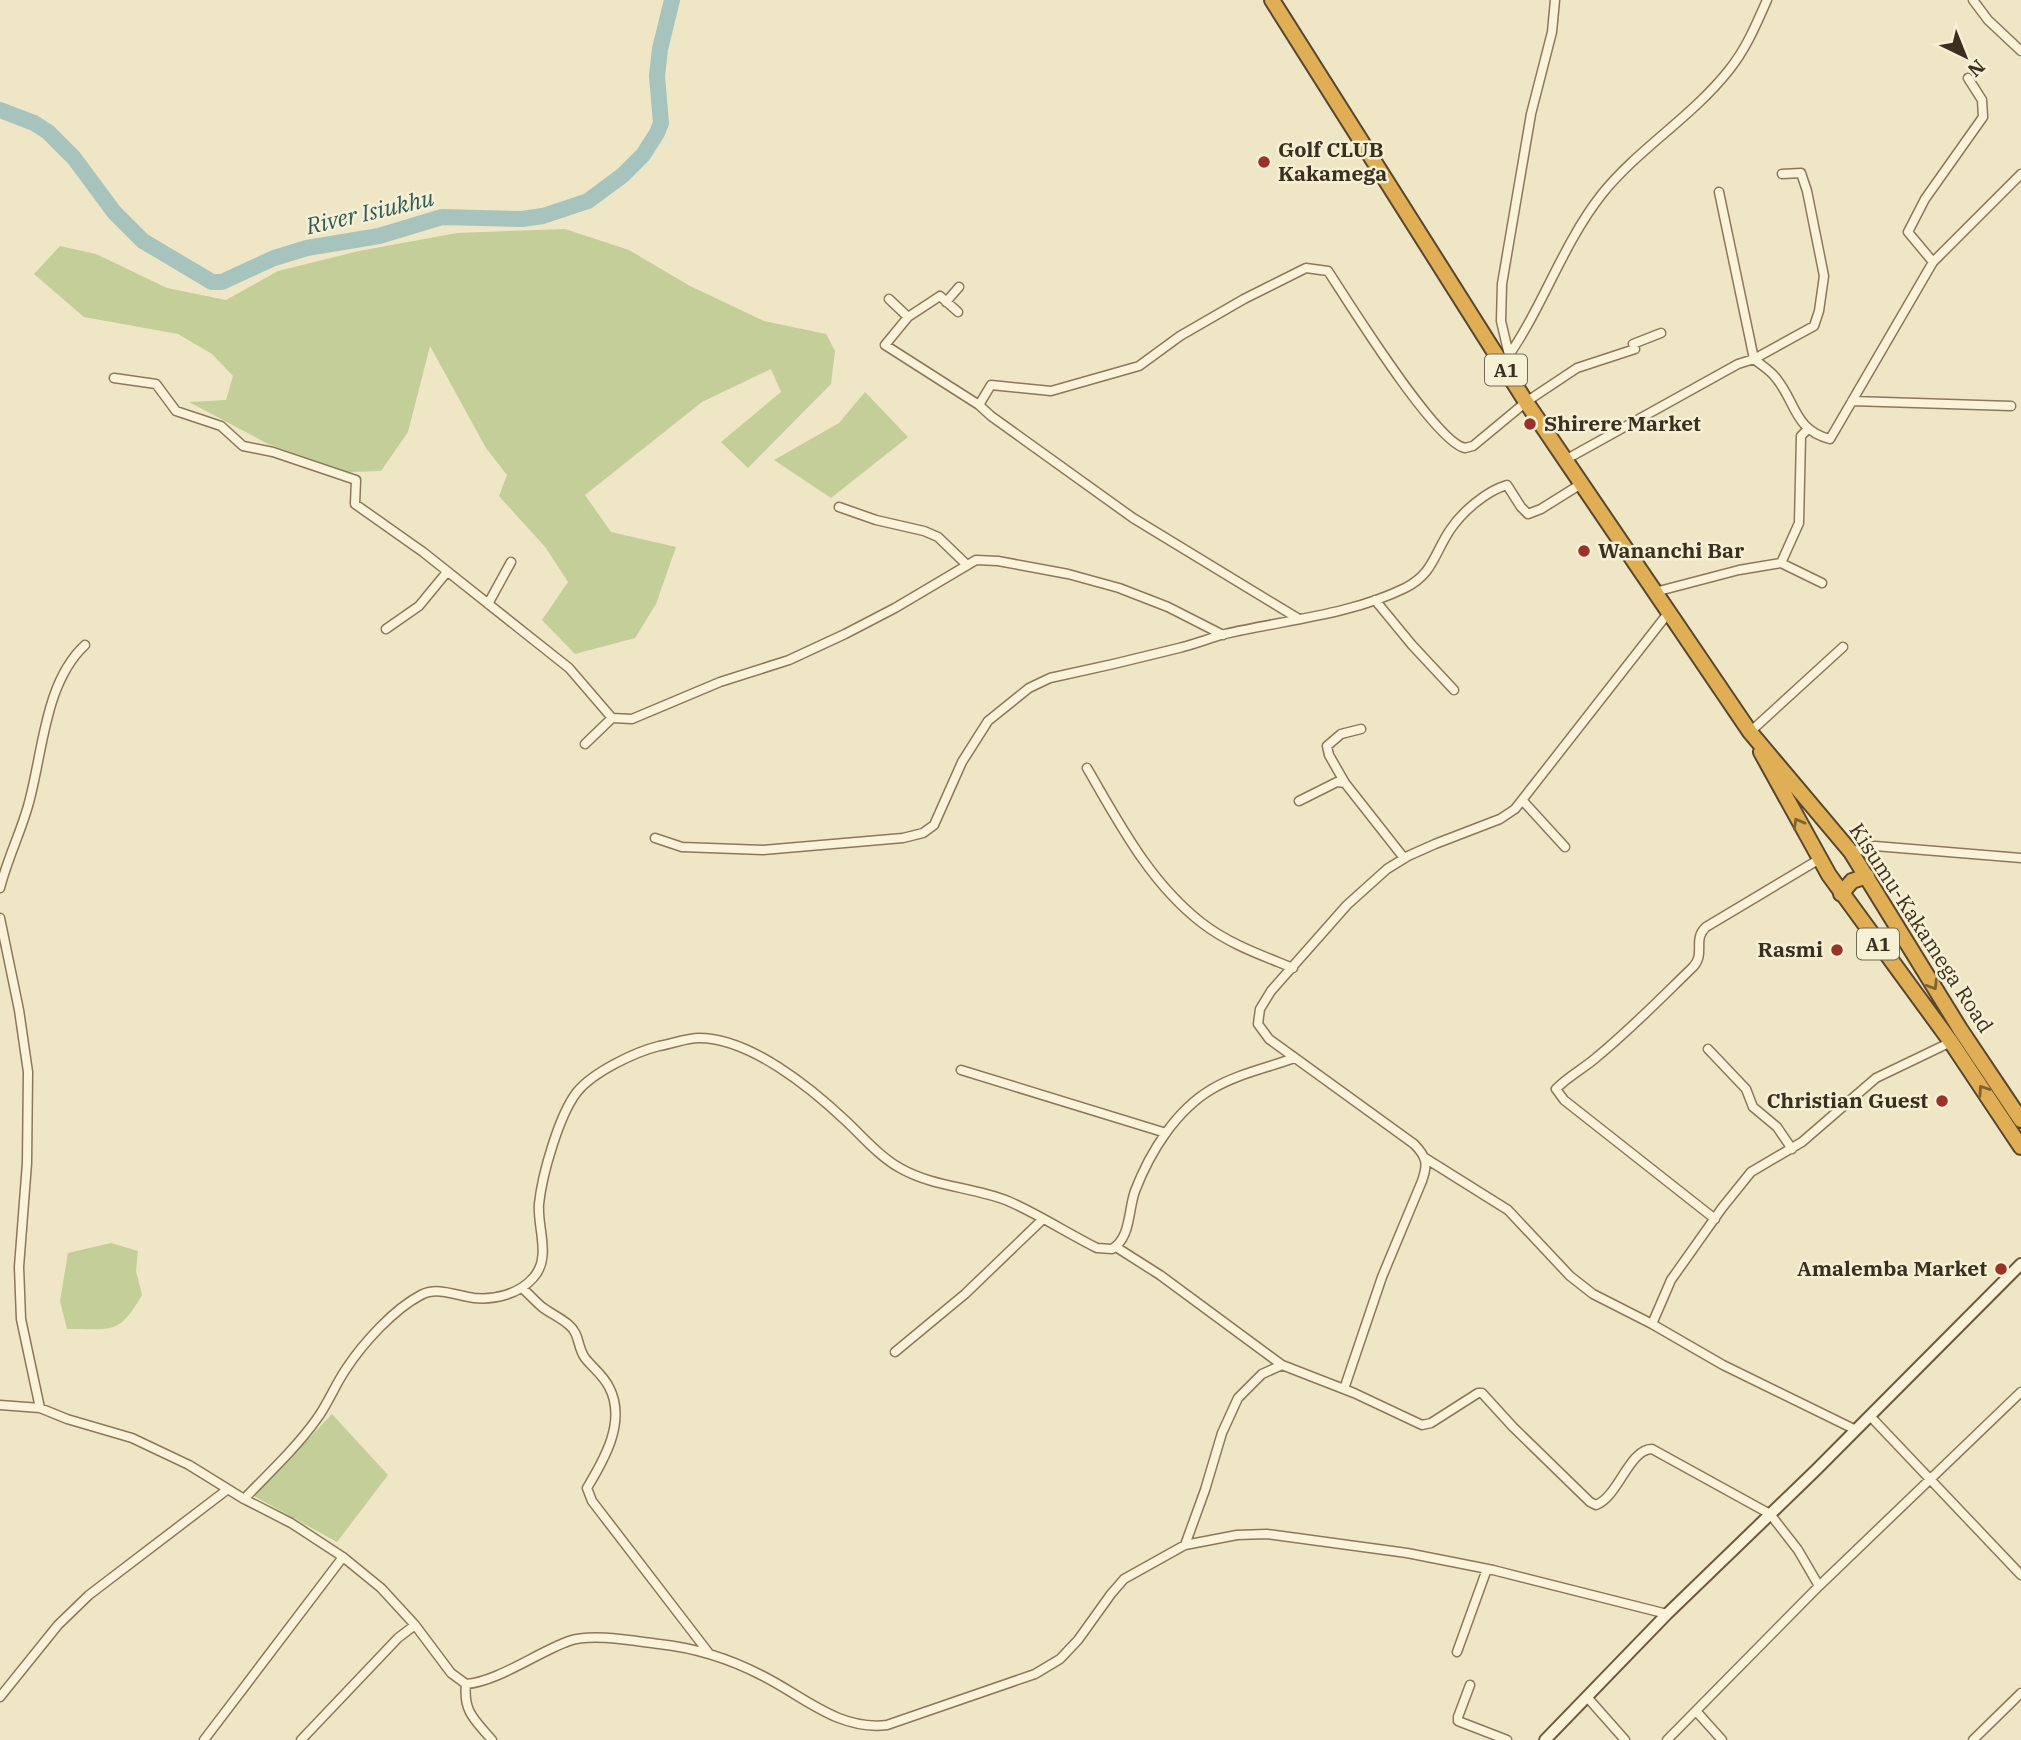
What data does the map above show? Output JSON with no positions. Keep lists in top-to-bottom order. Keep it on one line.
{"streets":{"highway":["A1","Kisumu-Kakamega Road"]},"water":["River Isiukhu"],"places":["Golf CLUB Kakamega","Shirere Market","Wananchi Bar","Rasmi","Christian Guest","Amalemba Market"],"north":"bottom right"}
